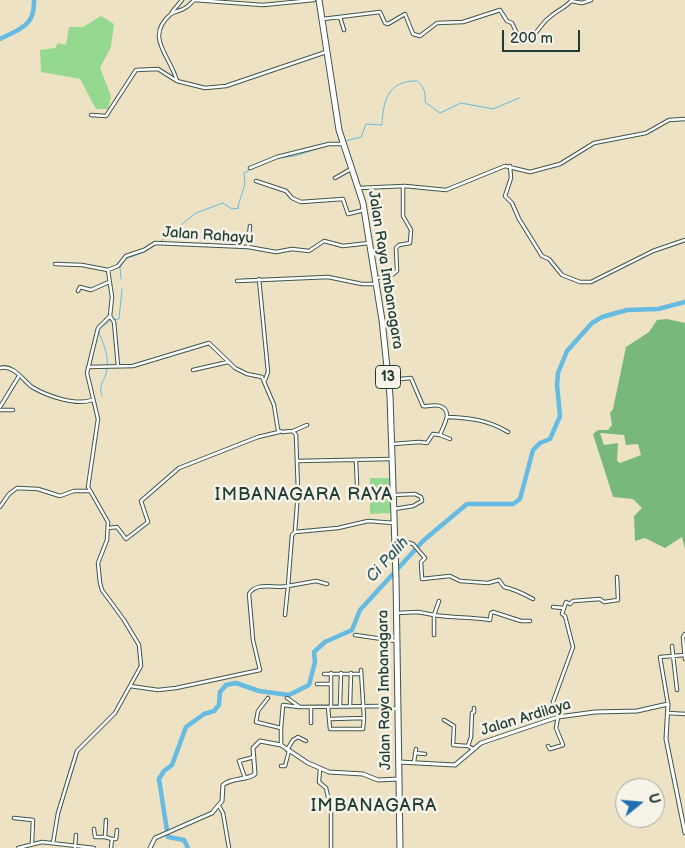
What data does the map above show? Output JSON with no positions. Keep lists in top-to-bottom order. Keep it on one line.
{"streets":{"highway":["Jalan Raya Imbanagara","13"],"street":["Jalan Rahayu","Jalan Ardilaya"]},"crossings":[["Jalan Rahayu","Jalan Raya Imbanagara"],["Jalan Raya Imbanagara","Jalan Ardilaya"]],"districts":["IMBANAGARA RAYA","IMBANAGARA"],"water":["Ci Palih"],"scale_bar":"200 m","north":"right"}
